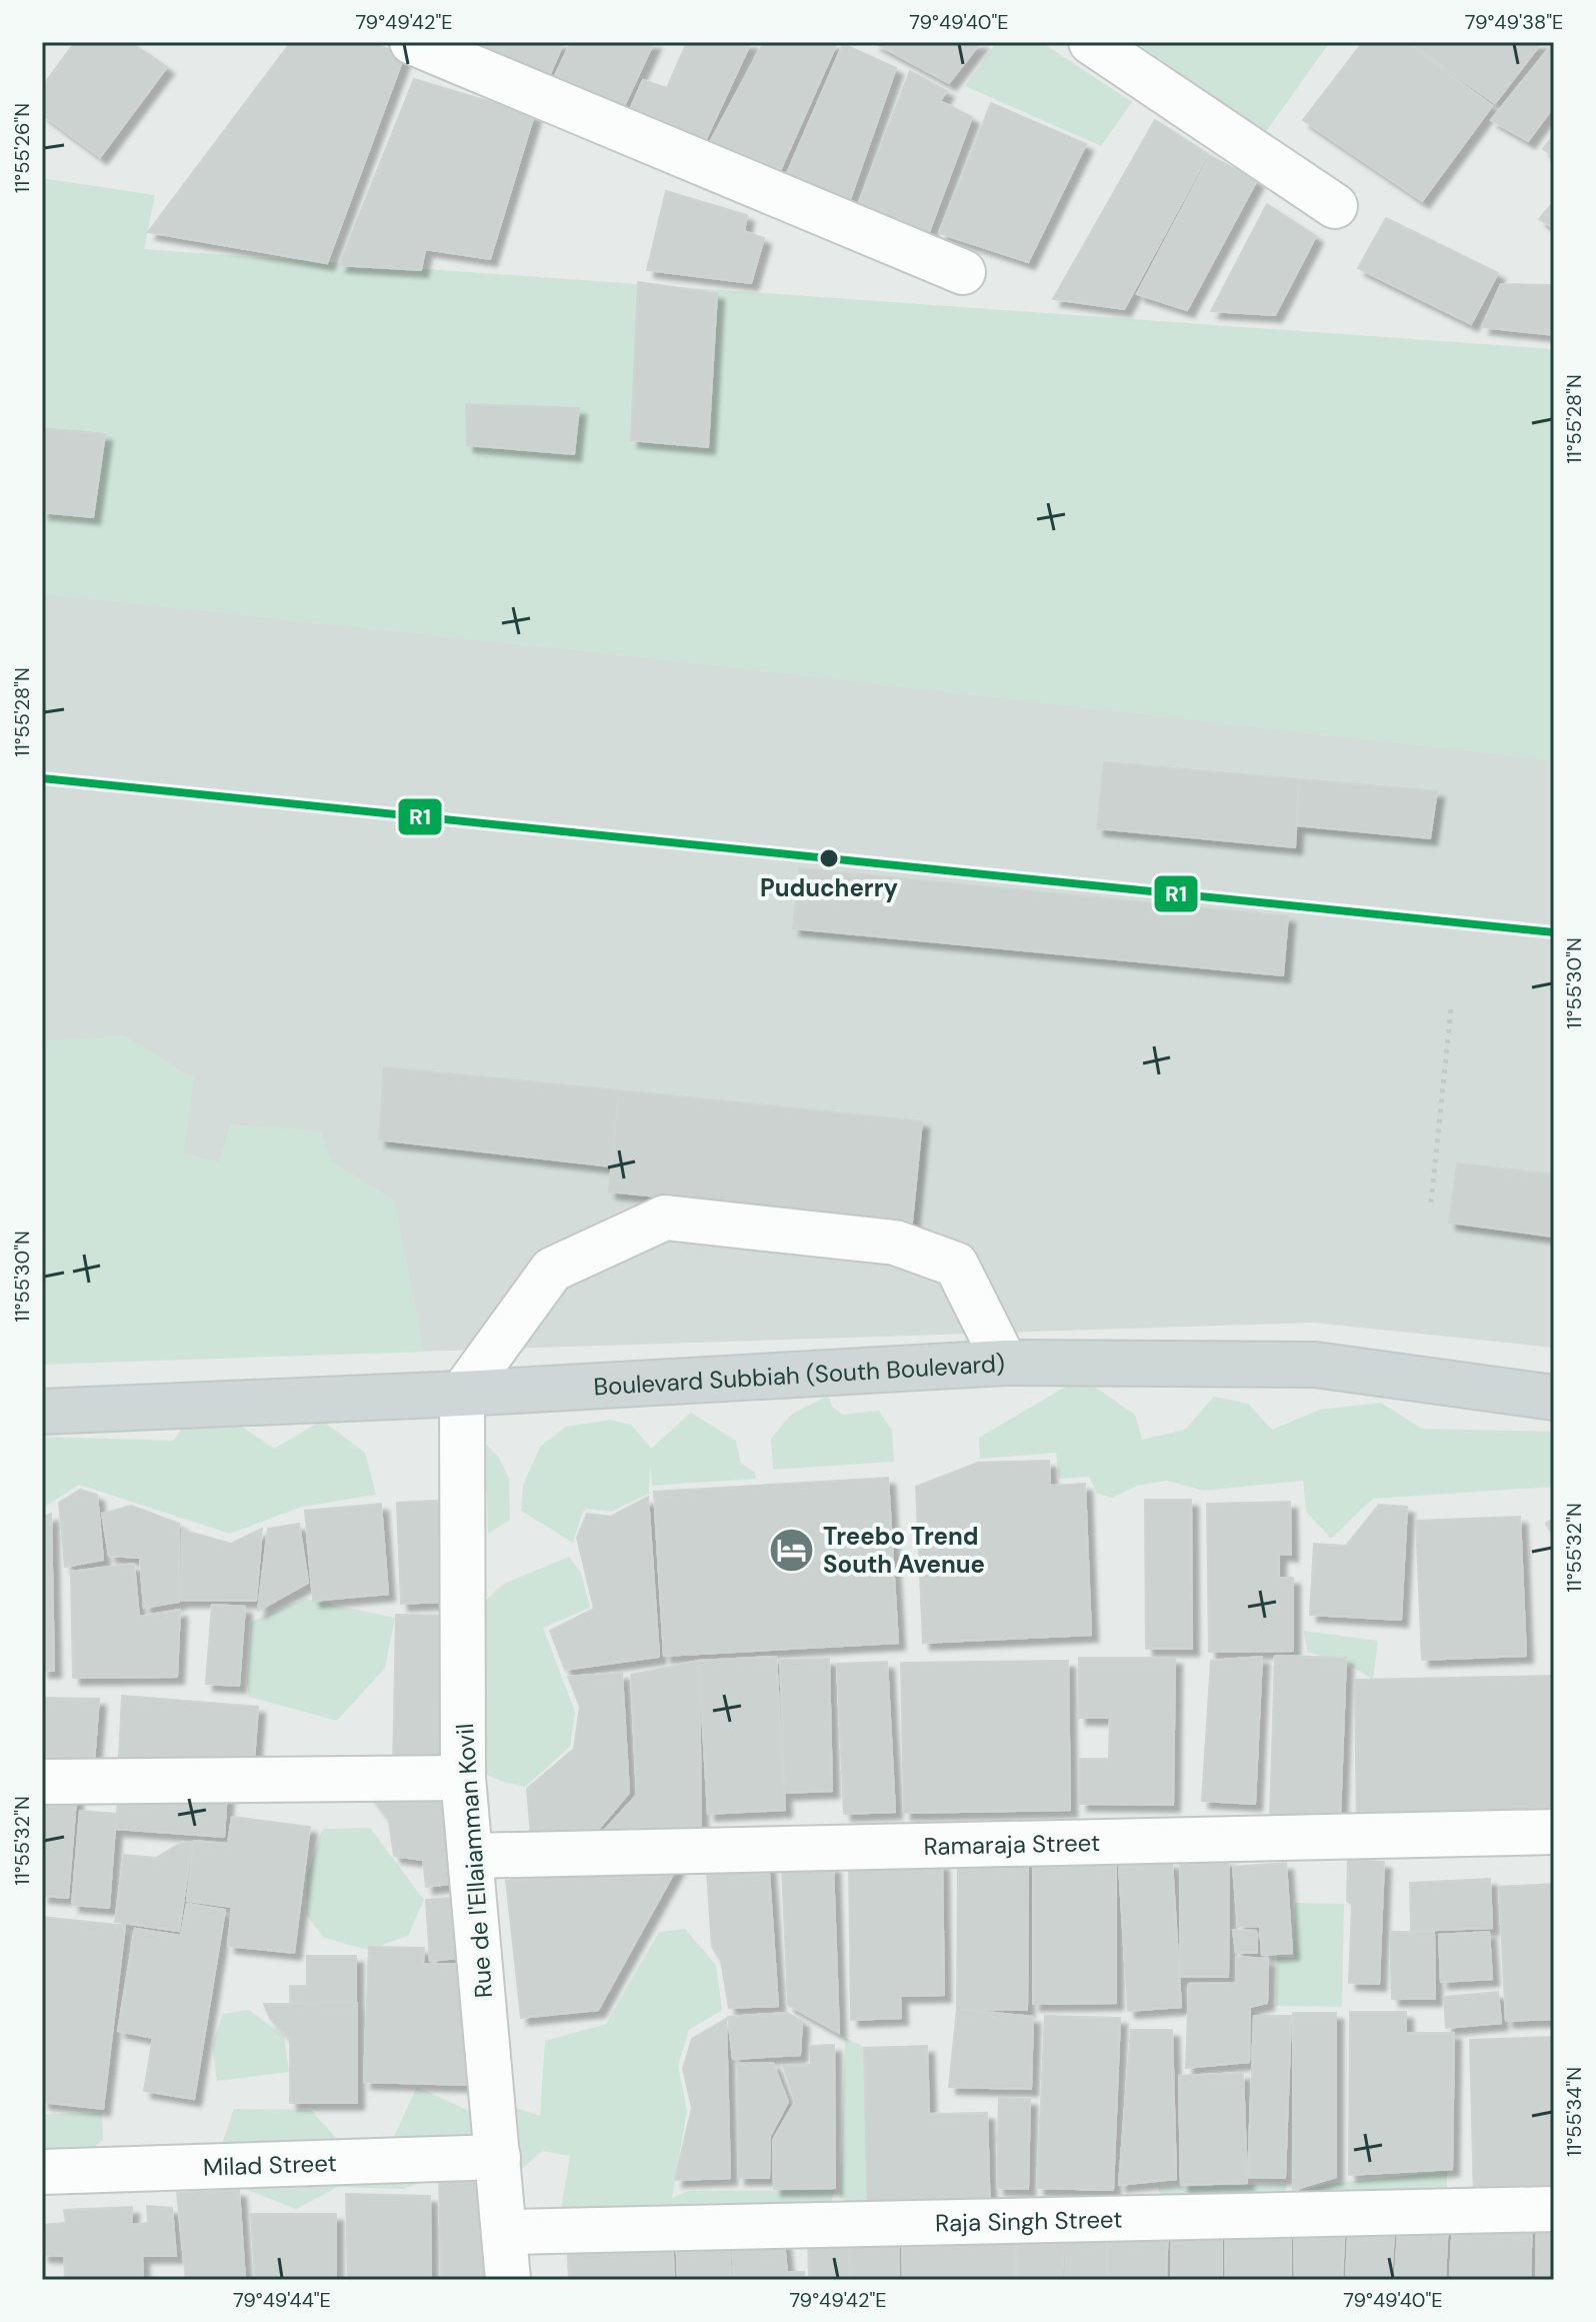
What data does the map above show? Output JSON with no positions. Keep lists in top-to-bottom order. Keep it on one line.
{"streets":{"main road":["Boulevard Subbiah (South Boulevard)"],"street":["Ramaraja Street","Rue de l'Ellaiamman Kovil","Milad Street","Raja Singh Street"]},"crossings":[["Boulevard Subbiah (South Boulevard)","Rue de l'Ellaiamman Kovil"],["Ramaraja Street","Rue de l'Ellaiamman Kovil"],["Rue de l'Ellaiamman Kovil","Milad Street"],["Rue de l'Ellaiamman Kovil","Raja Singh Street"]],"places":{"other":["Puducherry"],"hotel":["Treebo Trend South Avenue"]},"lines":["transit line R1"],"coordinates":["79°49'42\"E","79°49'40\"E","79°49'38\"E","11°55'26\"N","11°55'28\"N","11°55'30\"N","11°55'32\"N","11°55'34\"N","79°49'44\"E"]}
